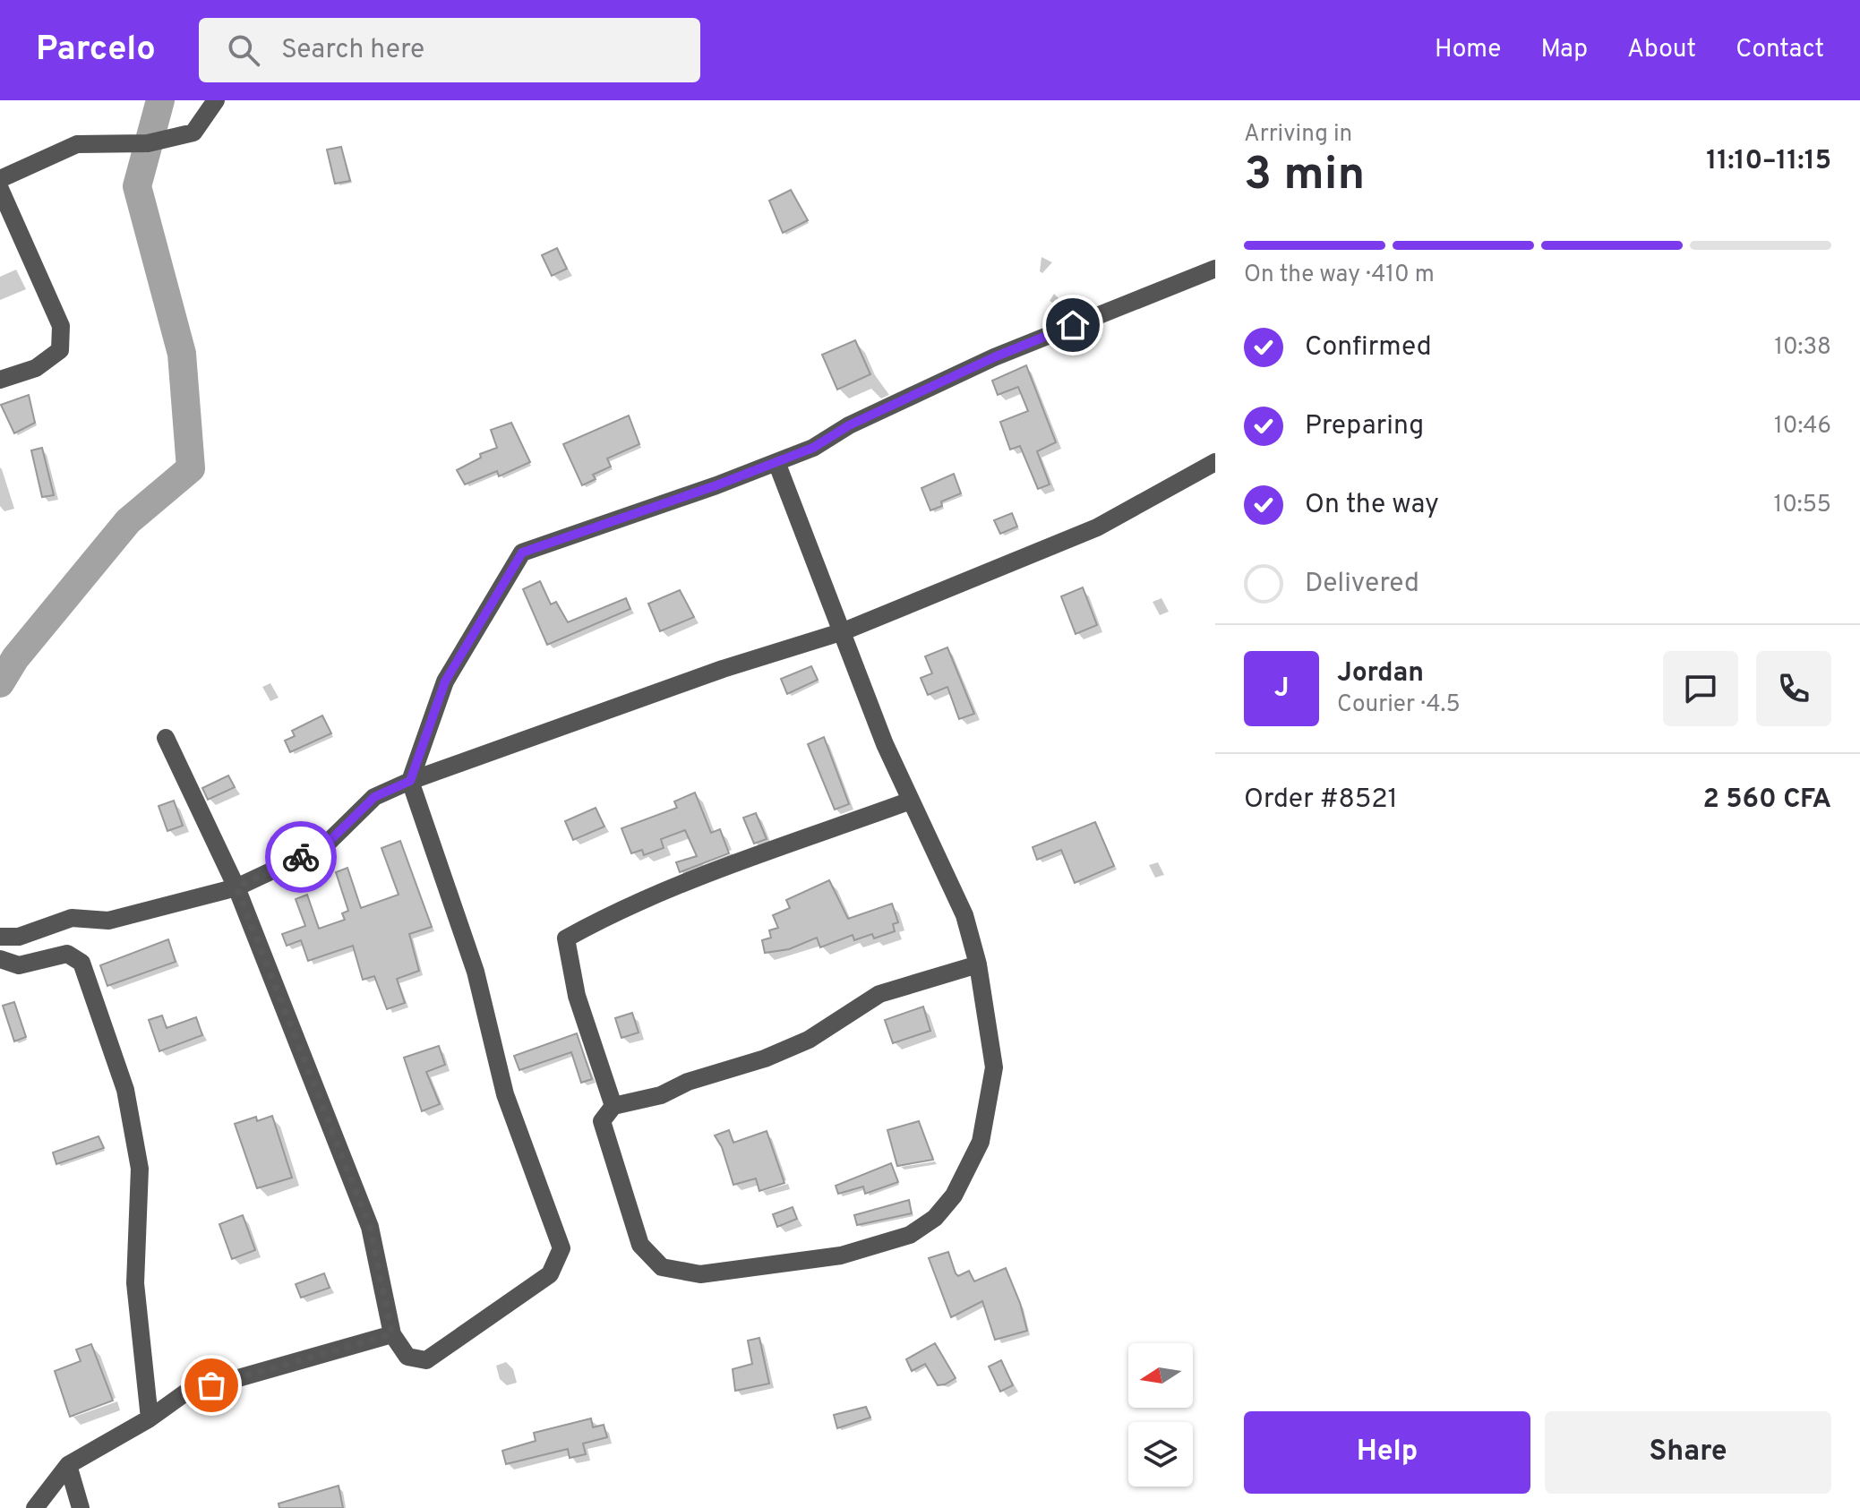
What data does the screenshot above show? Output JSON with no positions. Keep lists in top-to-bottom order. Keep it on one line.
{"north":"left","page":{"header":"Parcelo","search":"Search here","nav":["Home","Map","About","Contact"],"heading":["3 min","Arriving in","11:10–11:15"],"panel":["Jordan","Courier · 4.5","Order #8521","2 560 CFA"],"bar":"On the way · 410 m","list":[["Confirmed","10:38"],["Preparing","10:46"],["On the way","10:55"],"Delivered"],"round":"J","buttons":["Help","Share"]}}
